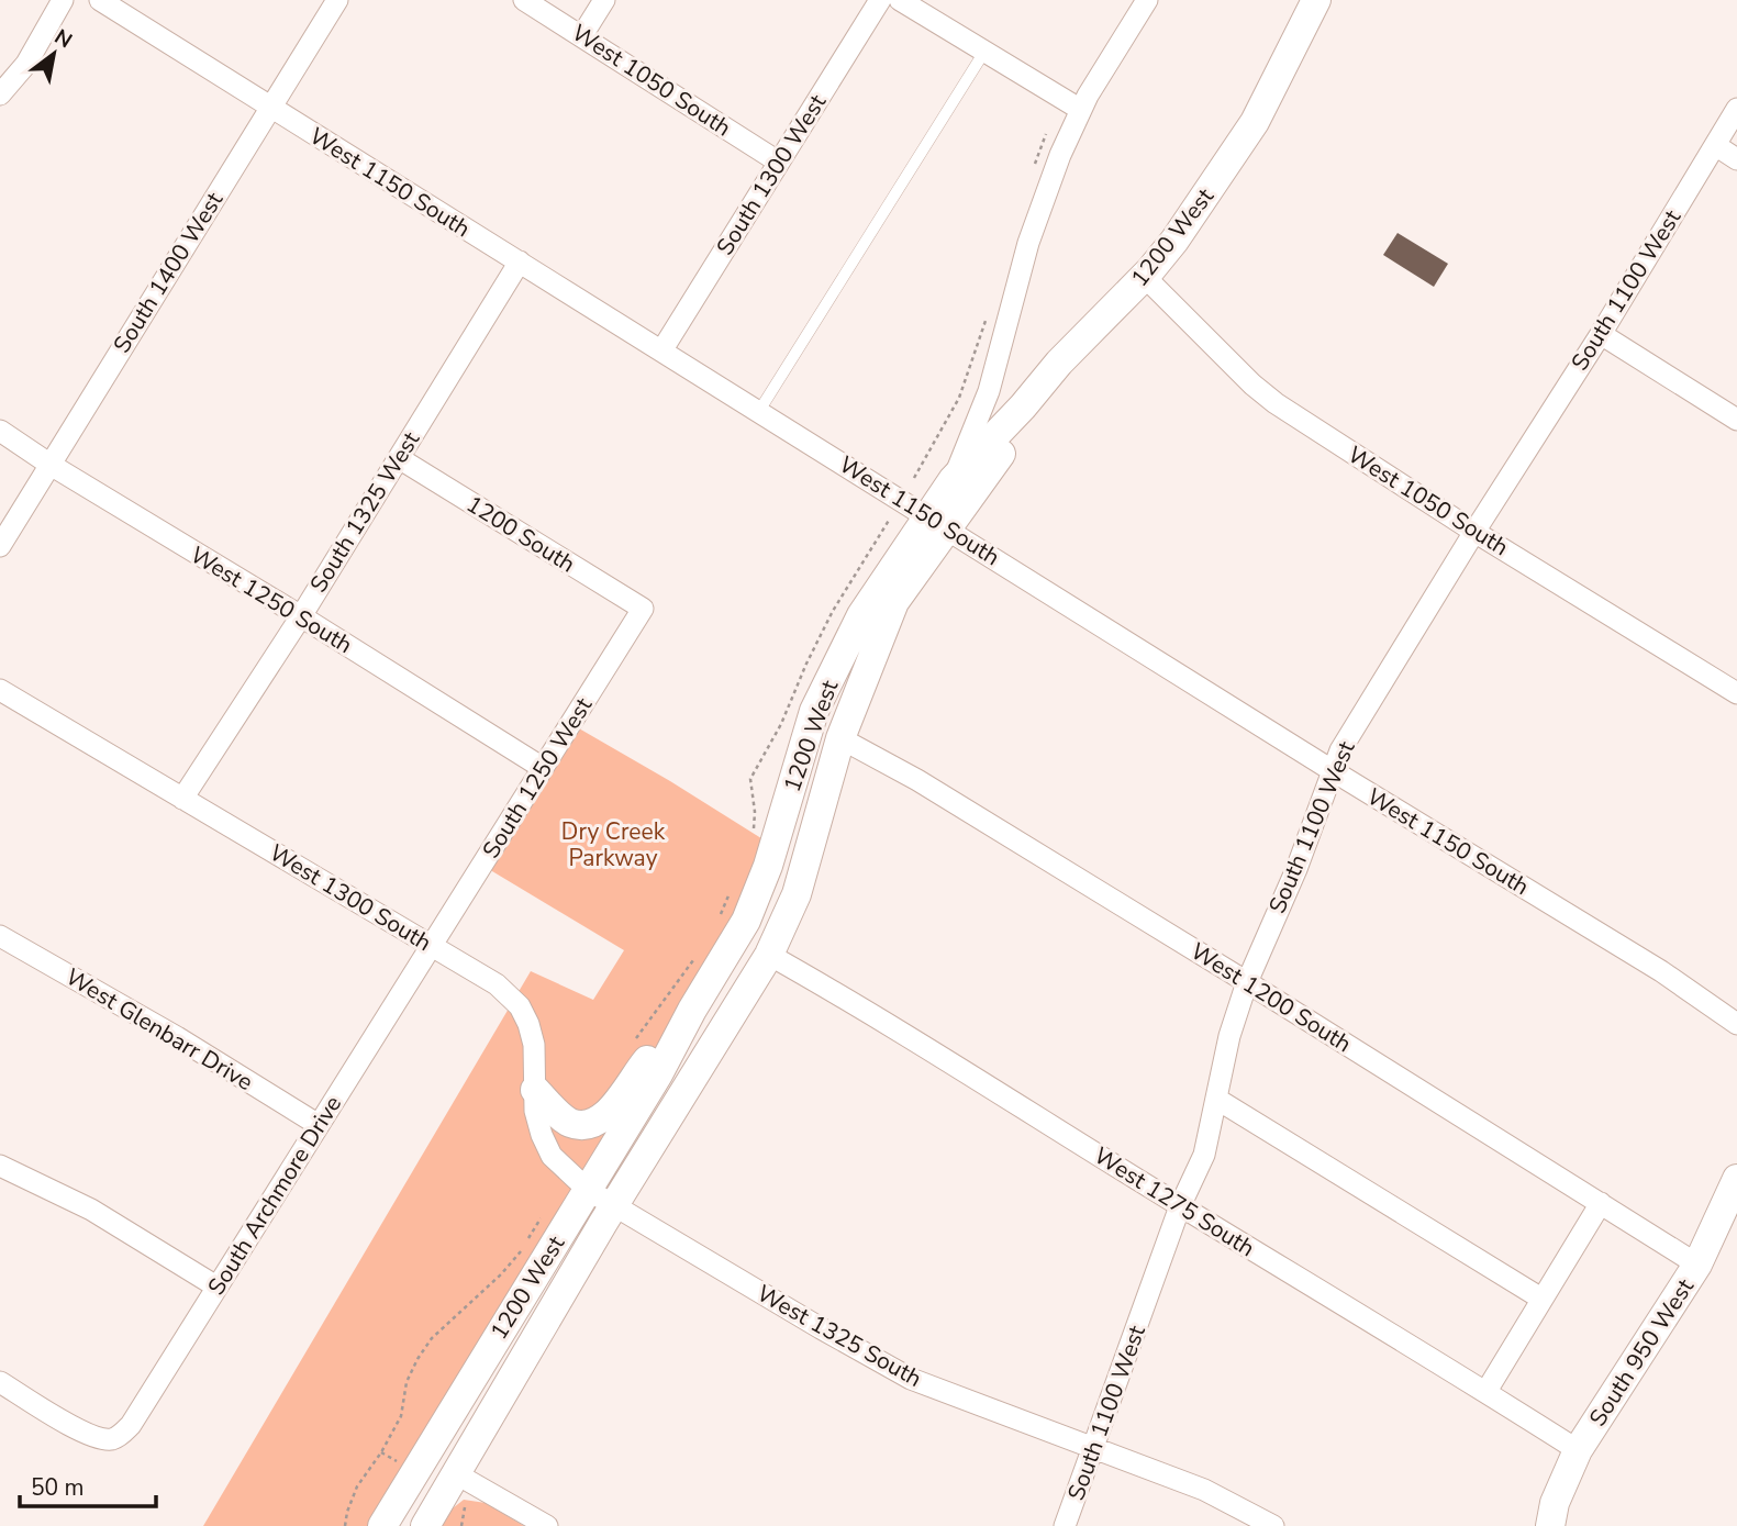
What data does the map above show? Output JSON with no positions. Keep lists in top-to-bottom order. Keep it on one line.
{"streets":{"street":["West 1050 South","South 1300 West","West 1150 South","1200 West","South 1400 West","South 1100 West","South 1325 West","1200 South","West 1250 South","South 1250 West","West 1300 South","West 1200 South","West Glenbarr Drive","South Archmore Drive","West 1275 South","West 1325 South","South 950 West"]},"crossings":[["West 1050 South","South 1300 West"],["West 1050 South","1200 West"],["West 1050 South","South 1100 West"],["South 1300 West","West 1150 South"],["West 1150 South","1200 West"],["West 1150 South","South 1400 West"],["West 1150 South","South 1100 West"],["West 1150 South","South 1325 West"],["1200 West","West 1300 South"],["1200 West","West 1200 South"],["1200 West","West 1275 South"],["1200 West","West 1325 South"],["South 1400 West","West 1250 South"],["South 1100 West","West 1200 South"],["South 1100 West","West 1275 South"],["South 1100 West","West 1325 South"],["South 1325 West","1200 South"],["South 1325 West","West 1250 South"],["South 1325 West","West 1300 South"],["1200 South","South 1250 West"],["West 1250 South","South 1250 West"],["South 1250 West","West 1300 South"],["South 1250 West","South Archmore Drive"],["West 1300 South","South Archmore Drive"],["West 1300 South","West 1325 South"],["West 1200 South","South 950 West"],["West Glenbarr Drive","South Archmore Drive"],["West 1275 South","South 950 West"]],"parks":["Dry Creek Parkway"],"scale_bar":"50 m","north":"top right"}
